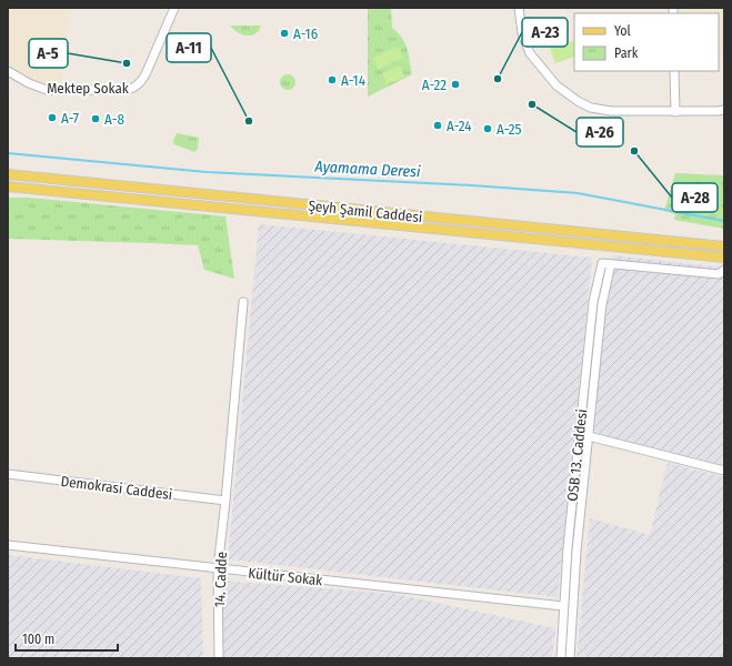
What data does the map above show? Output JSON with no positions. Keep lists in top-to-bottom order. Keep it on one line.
{"streets":{"main road":["Şeyh Şamil Caddesi"],"street":["Mektep Sokak","OSB 13. Caddesi","Demokrasi Caddesi","Kültür Sokak","14. Cadde"]},"crossings":[["OSB 13. Caddesi","Kültür Sokak"],["Demokrasi Caddesi","14. Cadde"],["Kültür Sokak","14. Cadde"]],"water":["Ayamama Deresi"],"places":["A-16","A-5","A-23","A-14","A-22","A-26","A-7","A-8","A-11","A-24","A-25","A-28"],"legend":["Yol","Park"],"scale_bar":"100 m"}
